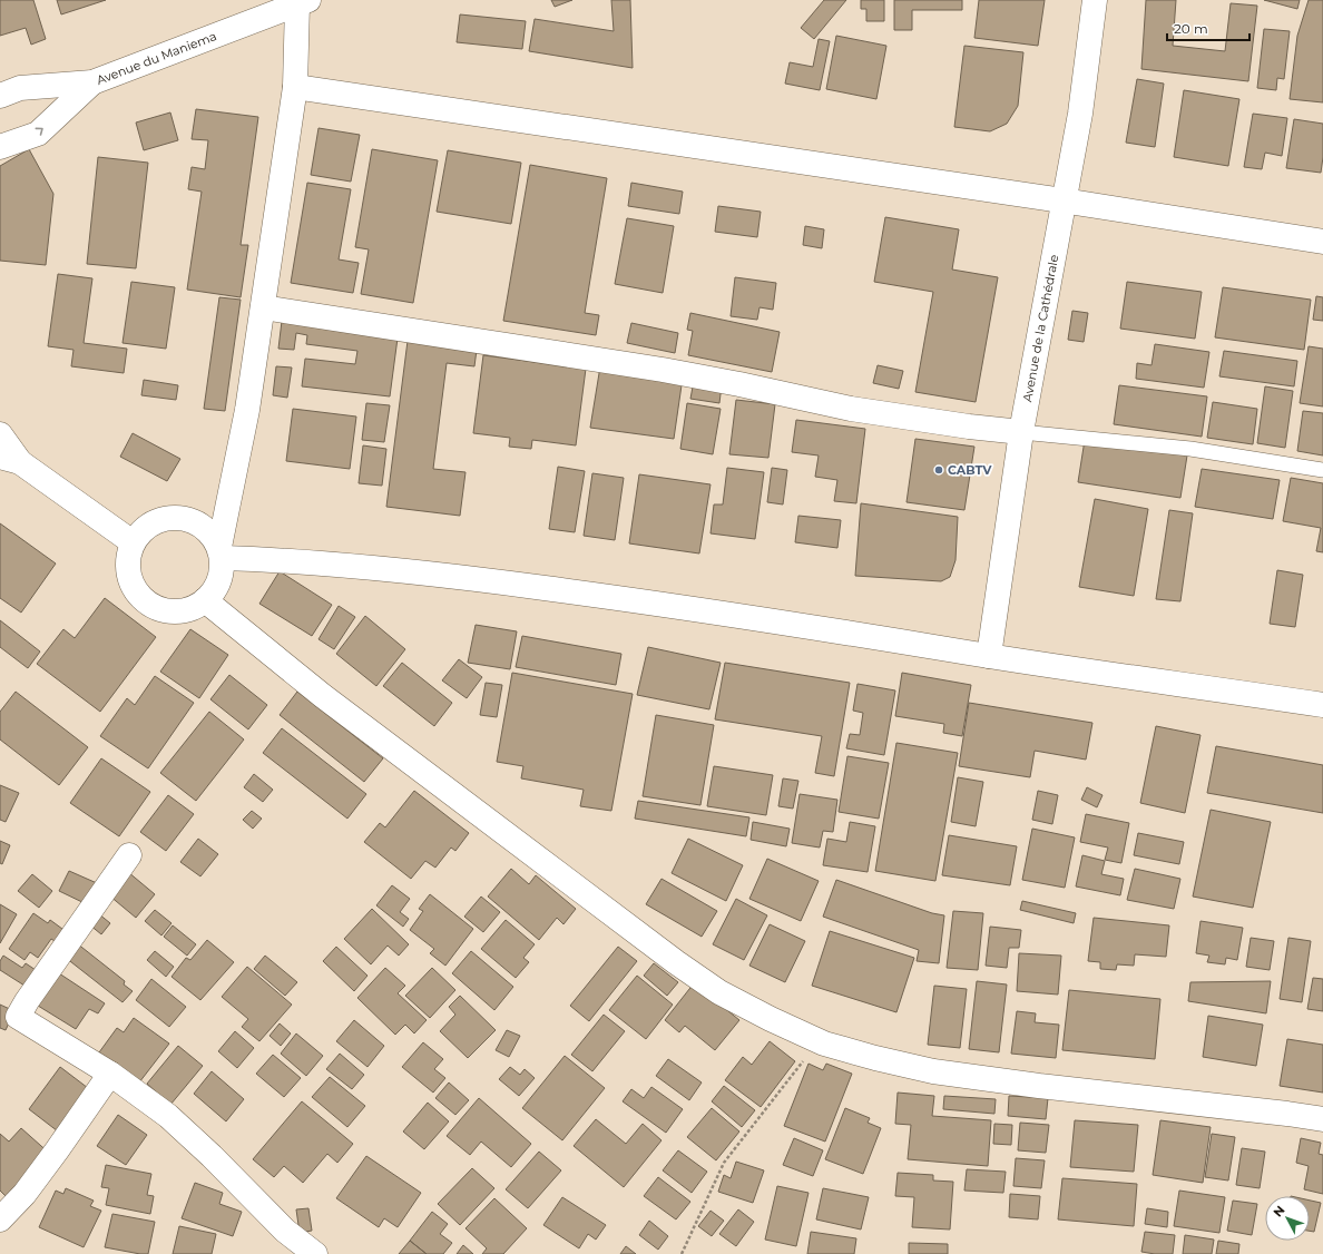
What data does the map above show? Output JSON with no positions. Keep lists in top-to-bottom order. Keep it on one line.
{"streets":{"street":["Avenue du Maniema","Avenue de la Cathédrale"]},"places":["CABTV"],"scale_bar":"20 m","north":"top left"}
